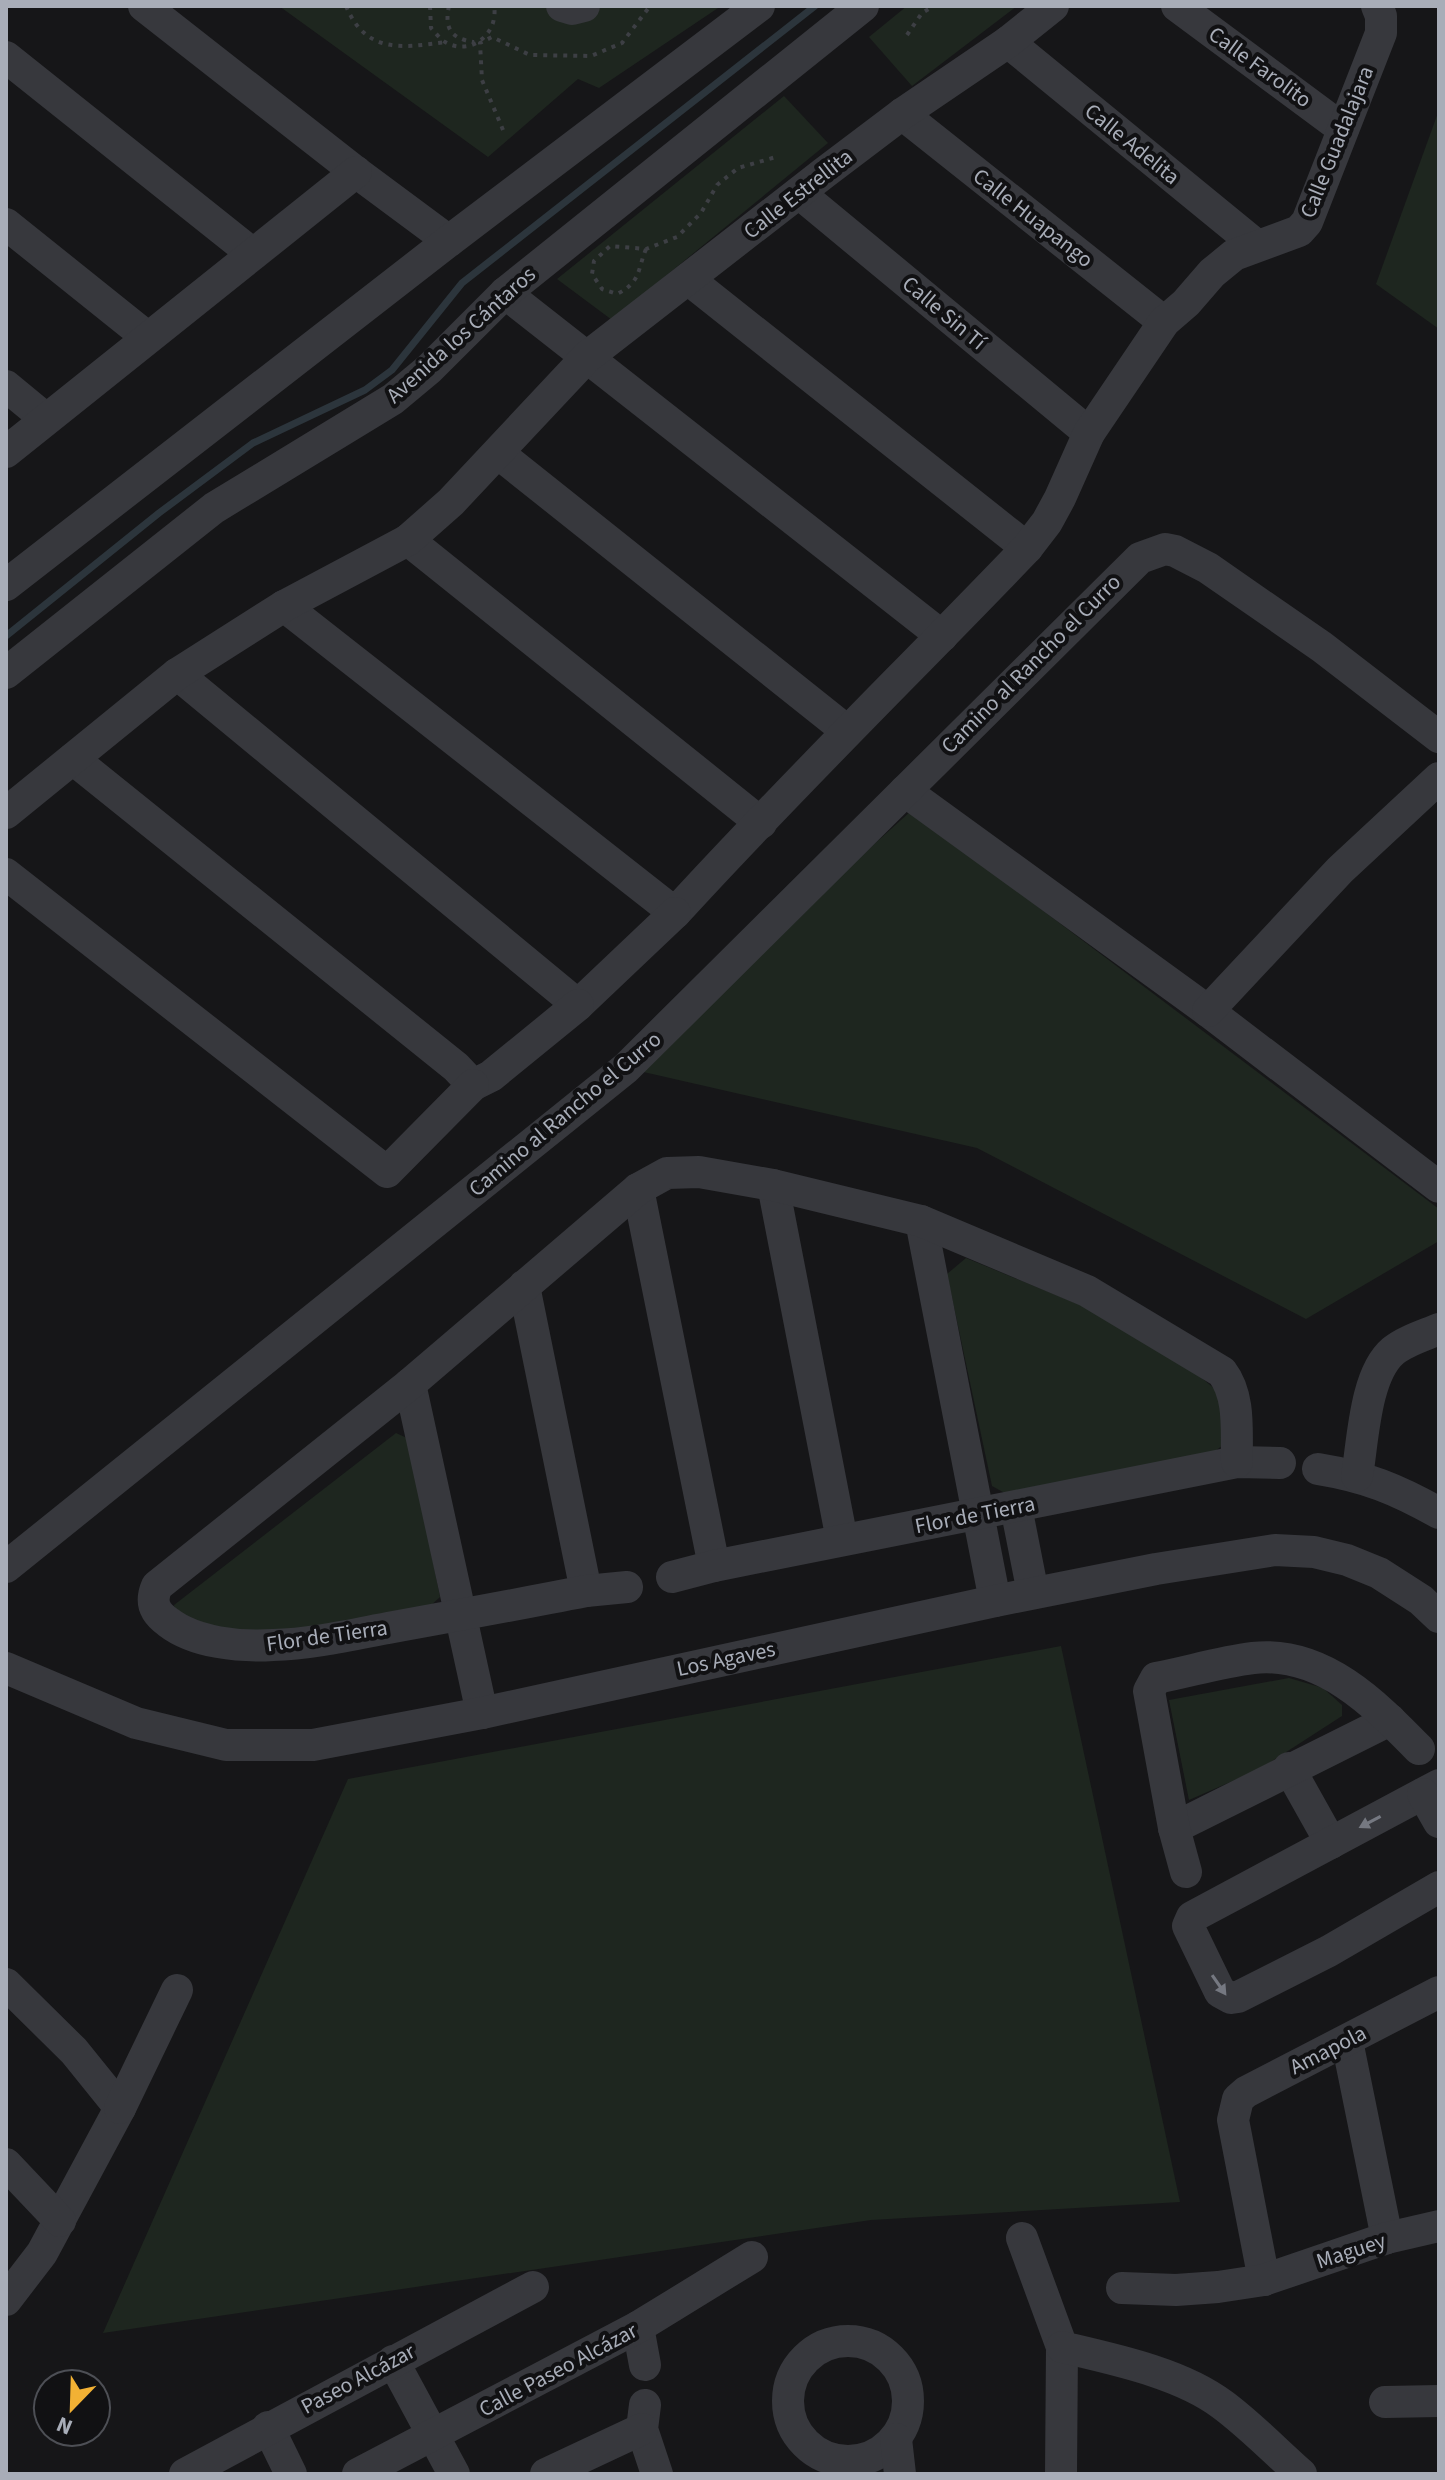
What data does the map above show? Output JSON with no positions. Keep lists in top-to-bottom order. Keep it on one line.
{"streets":{"street":["Calle Farolito","Calle Guadalajara","Calle Adelita","Calle Estrellita","Calle Huapango","Calle Sin Tí","Avenida los Cántaros","Camino al Rancho el Curro","Flor de Tierra","Los Agaves","Amapola","Maguey","Calle Paseo Alcázar","Paseo Alcázar"]},"crossings":[["Calle Farolito","Calle Guadalajara"],["Calle Guadalajara","Calle Adelita"],["Calle Guadalajara","Calle Huapango"],["Calle Guadalajara","Calle Sin Tí"],["Calle Adelita","Calle Estrellita"],["Calle Estrellita","Calle Huapango"],["Calle Estrellita","Calle Sin Tí"],["Amapola","Maguey"]],"north":"bottom left"}
